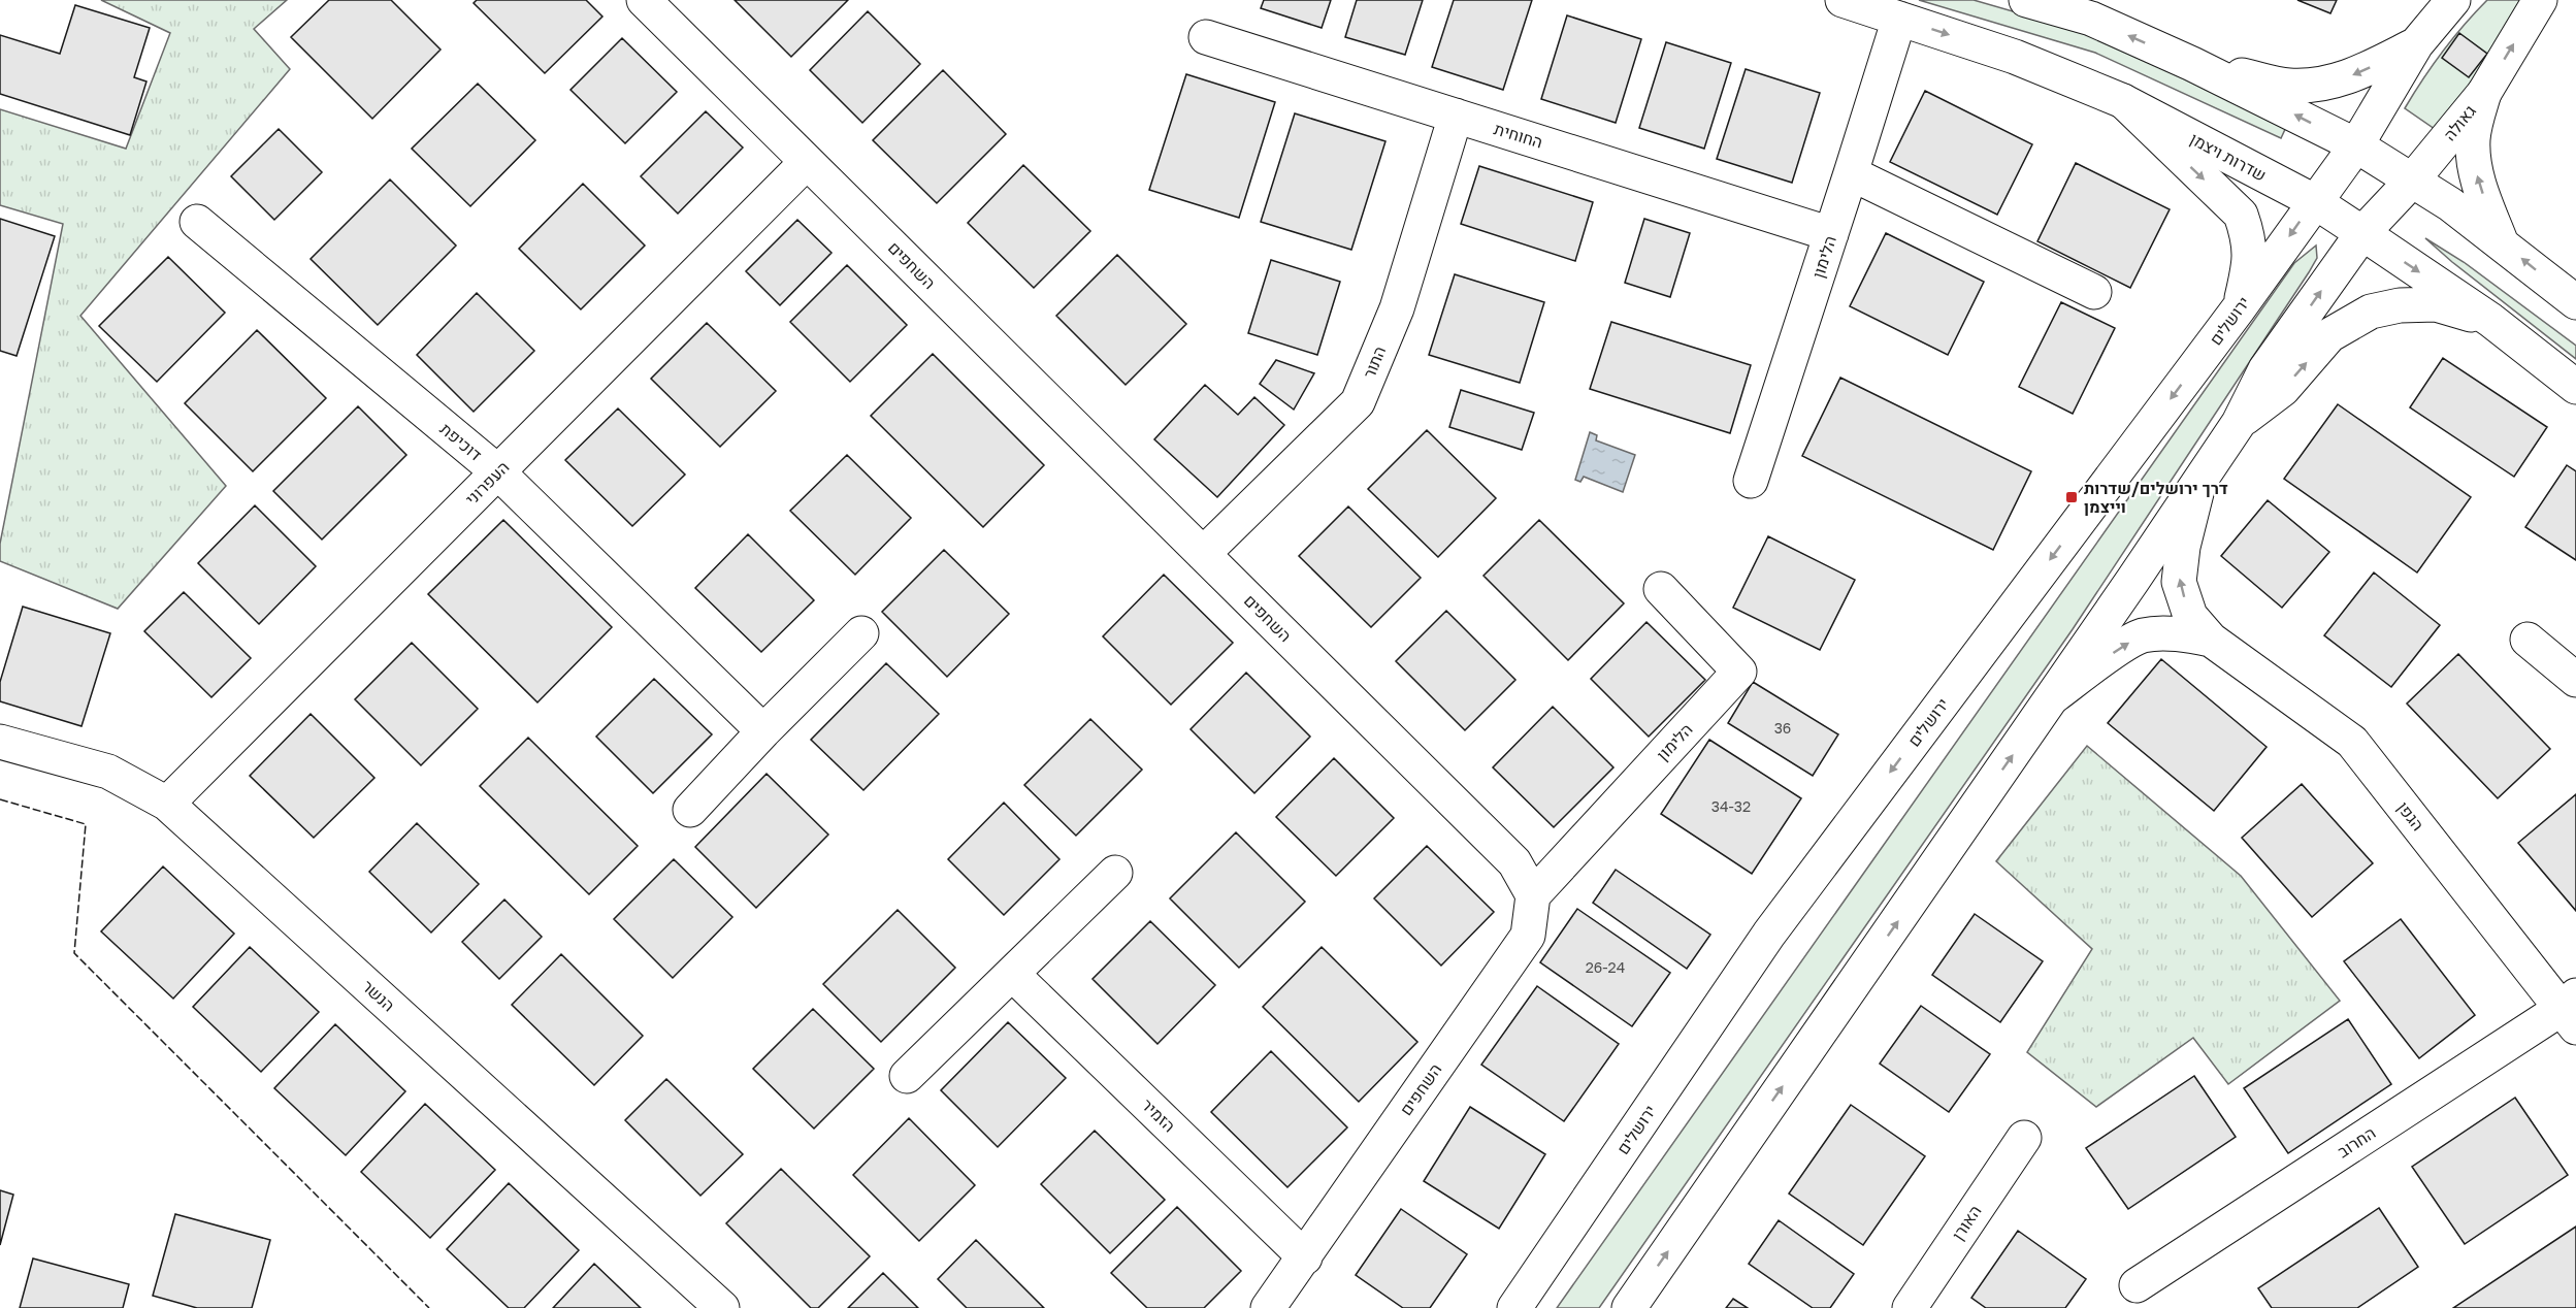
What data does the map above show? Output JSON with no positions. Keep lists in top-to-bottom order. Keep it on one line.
{"streets":{"street":["גאולה","החוחית","שדרות ויצמן","הלימון","השחפים","ירושלים","התור","דוכיפת","העפרוני","הגפן","הנשר","הזמיר","החרוב","האורן"]},"crossings":[["גאולה","שדרות ויצמן"],["החוחית","הלימון"],["החוחית","התור"],["שדרות ויצמן","הלימון"],["שדרות ויצמן","ירושלים"],["הלימון","השחפים"],["השחפים","התור"],["השחפים","העפרוני"],["השחפים","הזמיר"],["דוכיפת","העפרוני"],["העפרוני","הנשר"],["הגפן","החרוב"]],"places":{"transit":["דרך ירושלים/שדרות וייצמן"]},"house_numbers":["36","34-32","26-24"]}
